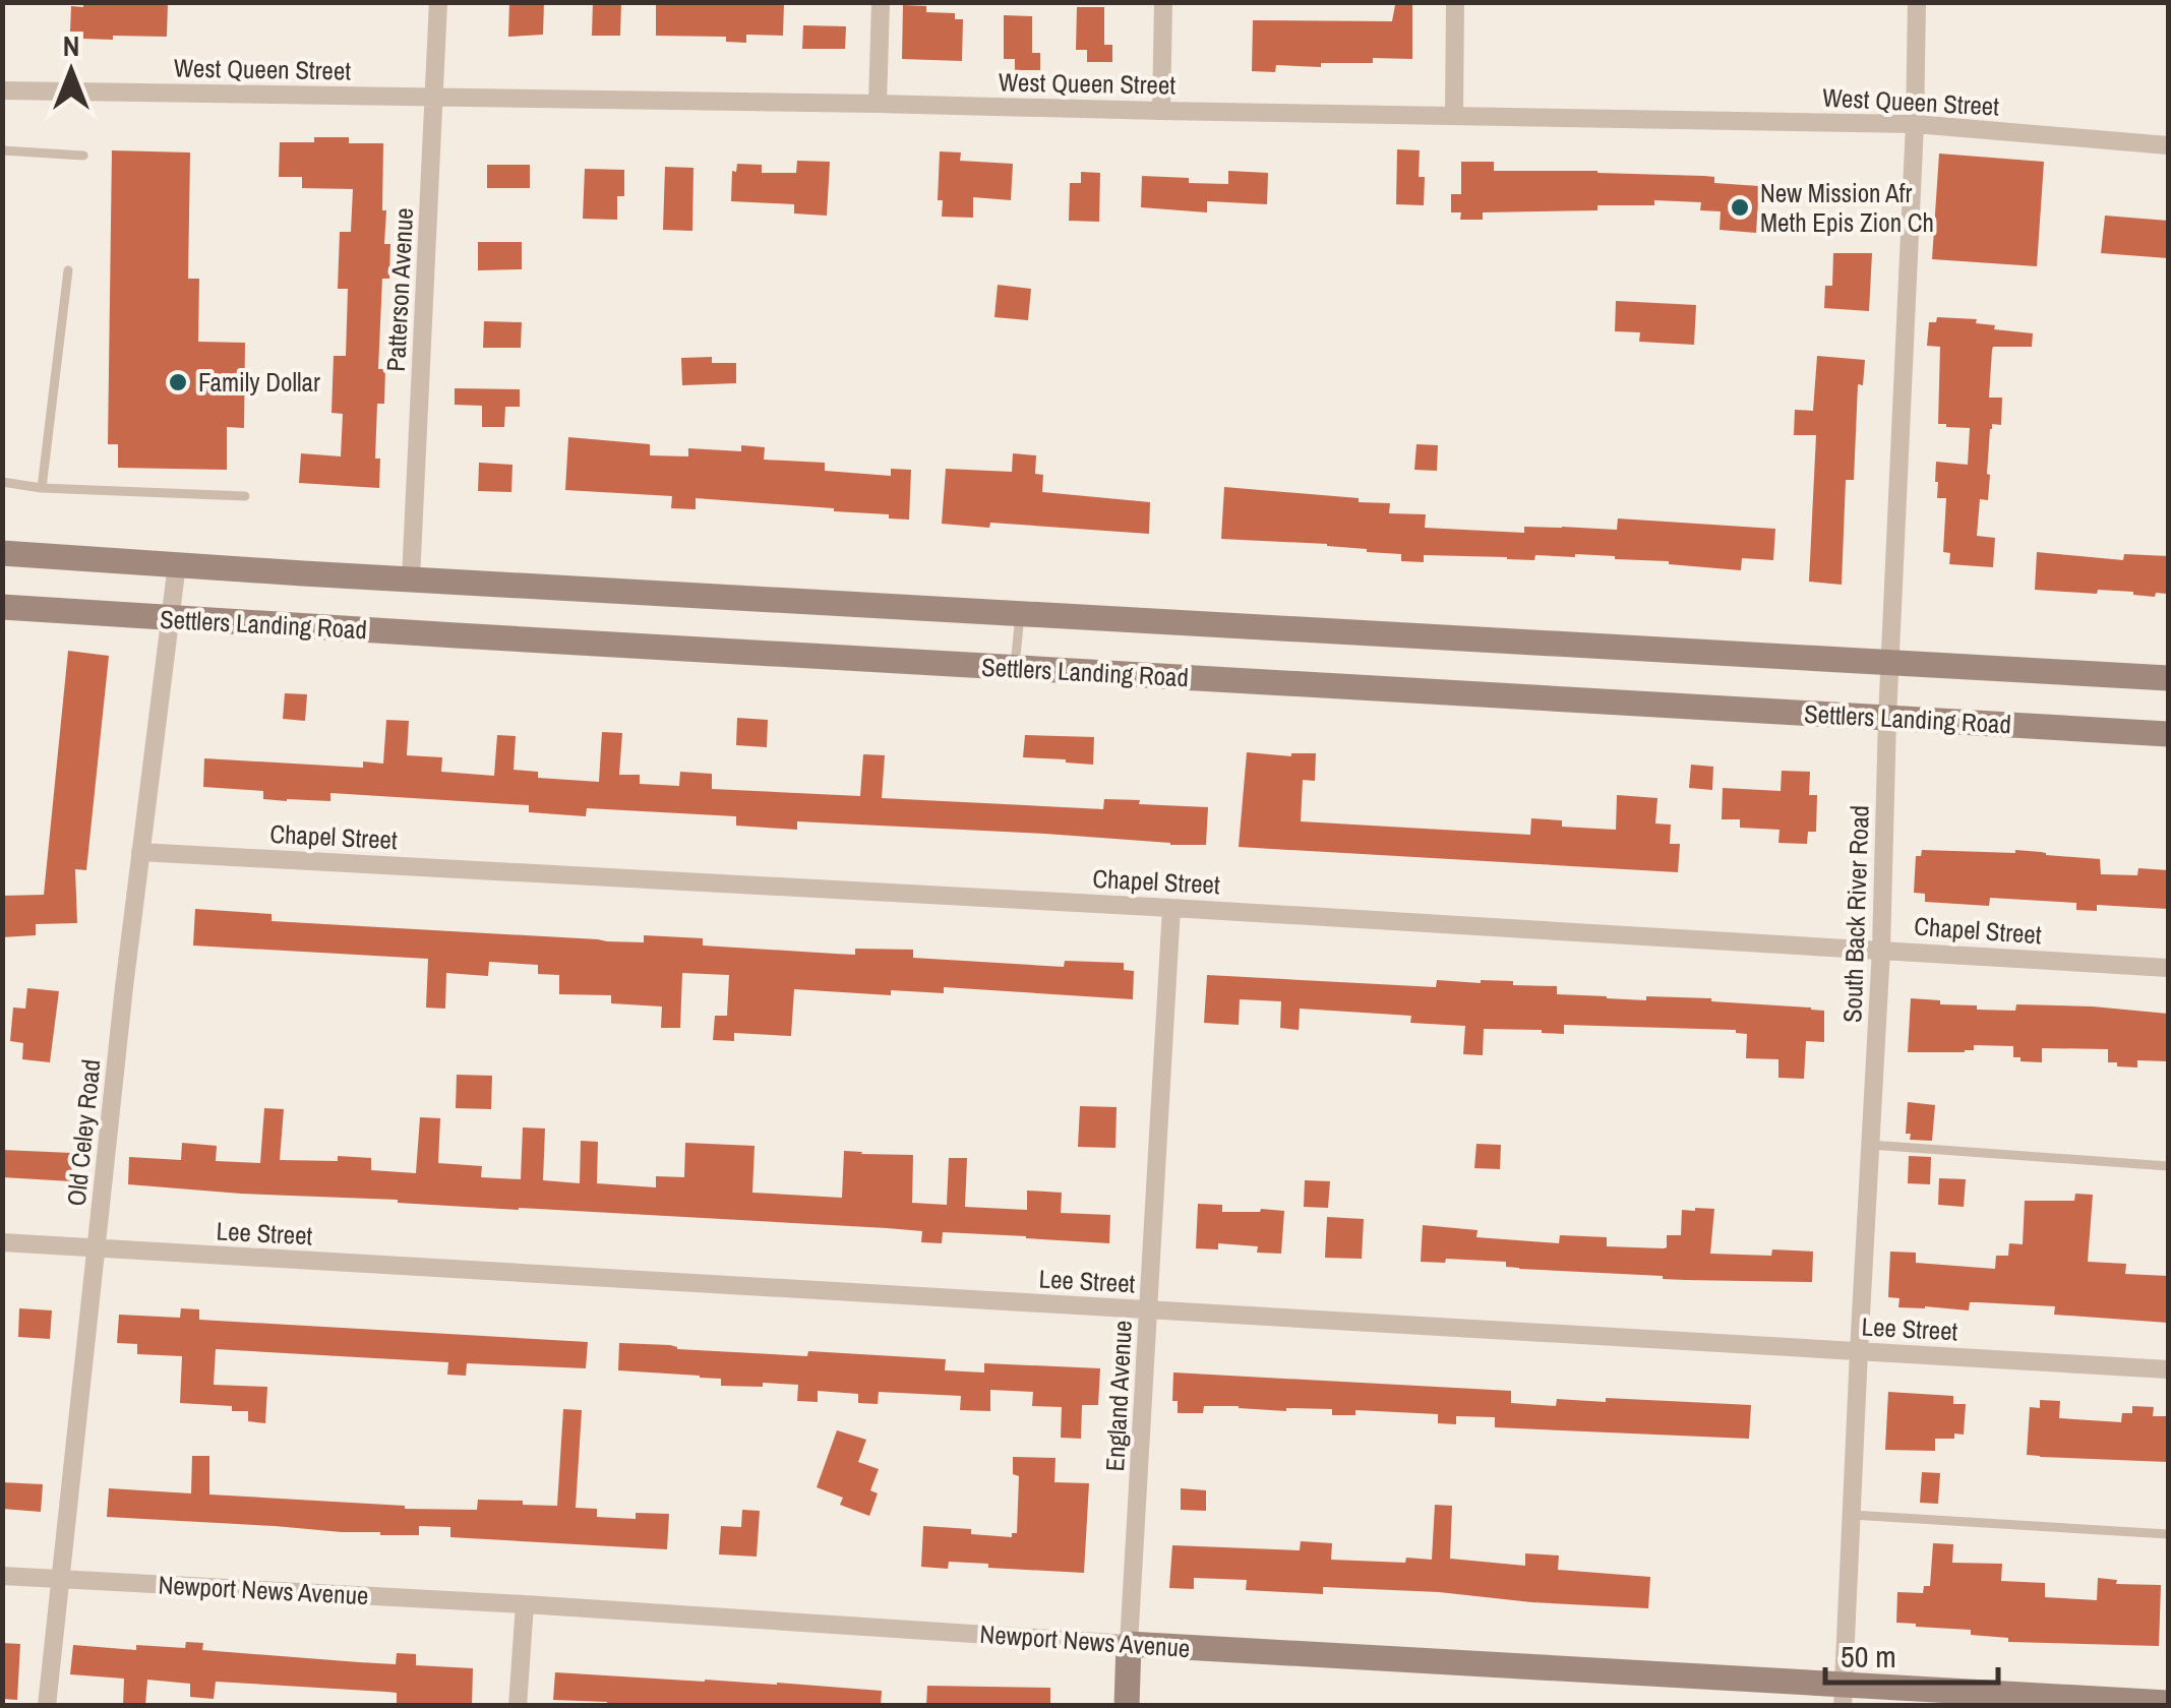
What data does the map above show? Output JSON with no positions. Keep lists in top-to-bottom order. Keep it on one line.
{"streets":{"main road":["Settlers Landing Road","Newport News Avenue"],"street":["West Queen Street","Patterson Avenue","Chapel Street","South Back River Road","Old Celey Road","Lee Street","England Avenue"]},"crossings":[["West Queen Street","Patterson Avenue"],["West Queen Street","South Back River Road"],["Patterson Avenue","Settlers Landing Road"],["Settlers Landing Road","South Back River Road"],["Settlers Landing Road","Old Celey Road"],["Chapel Street","South Back River Road"],["Chapel Street","Old Celey Road"],["Chapel Street","England Avenue"],["South Back River Road","Lee Street"],["South Back River Road","Newport News Avenue"],["Old Celey Road","Lee Street"],["Old Celey Road","Newport News Avenue"],["Lee Street","England Avenue"],["England Avenue","Newport News Avenue"]],"places":["New Mission Afr Meth Epis Zion Ch","Family Dollar"],"scale_bar":"50 m","north":"top"}
